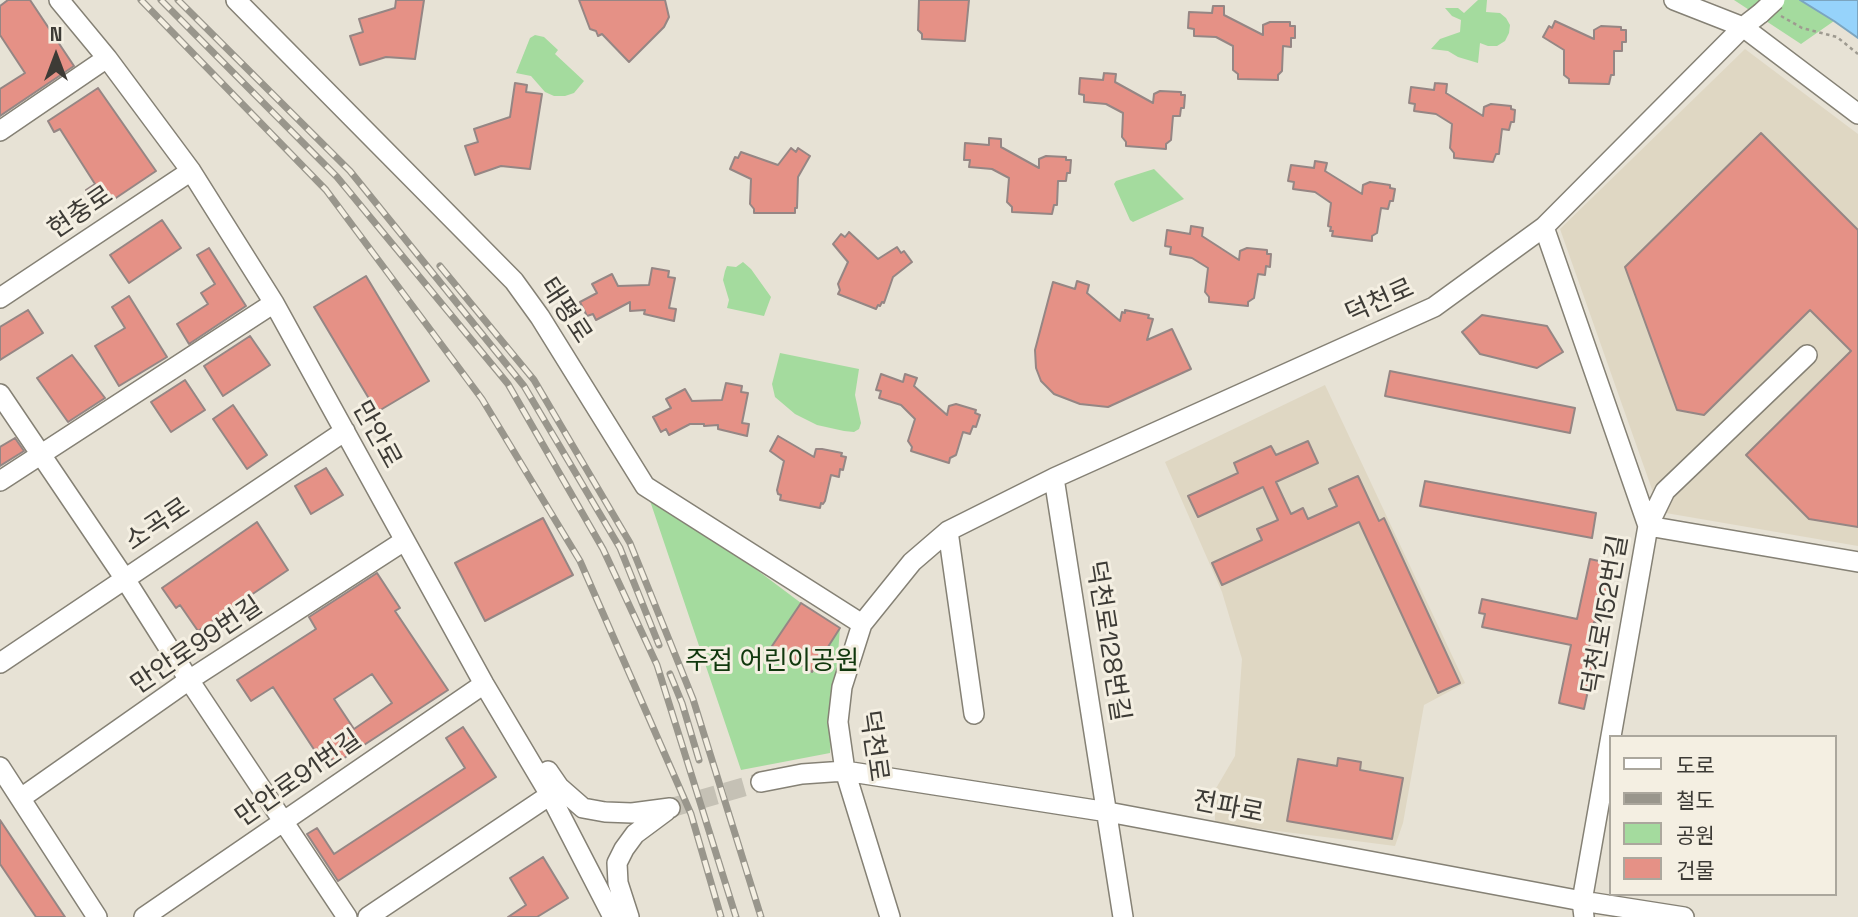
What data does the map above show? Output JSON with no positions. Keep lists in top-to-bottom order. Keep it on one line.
{"streets":{"street":["현충로","덕천로","태평로","만안로","소곡로","덕천로152번길","덕천로128번길","만안로99번길","만안로91번길","전파로"]},"crossings":[["현충로","만안로"],["덕천로","태평로"],["덕천로","덕천로152번길"],["덕천로","덕천로128번길"],["덕천로","전파로"],["만안로","소곡로"],["만안로","만안로99번길"],["만안로","만안로91번길"],["덕천로152번길","전파로"],["덕천로128번길","전파로"]],"parks":["주접 어린이공원"],"legend":["도로","철도","공원","건물"],"north":"top"}
